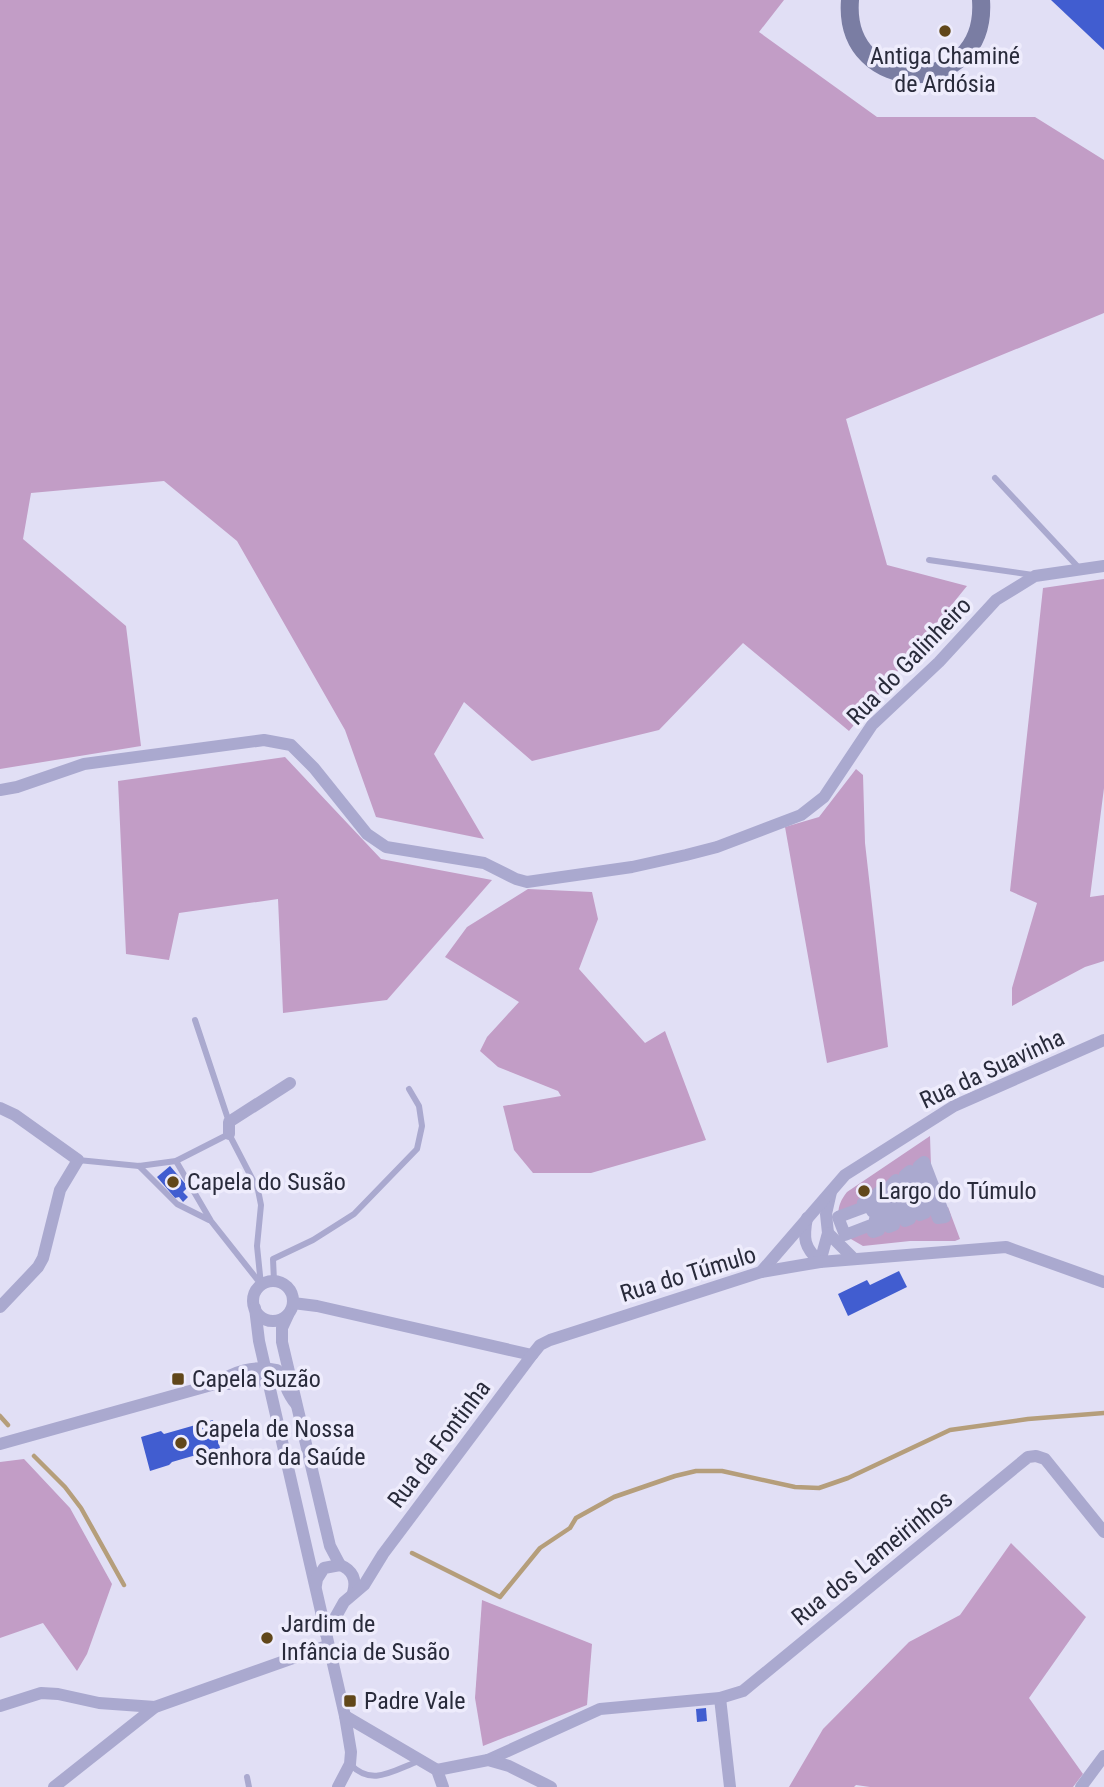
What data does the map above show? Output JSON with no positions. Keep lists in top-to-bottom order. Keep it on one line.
{"streets":{"street":["Rua do Galinheiro","Rua da Suavinha","Rua do Túmulo","Rua da Fontinha","Rua dos Lameirinhos"]},"crossings":[["Rua da Suavinha","Rua do Túmulo"],["Rua do Túmulo","Rua da Fontinha"]],"places":{"other":["Antiga Chaminé de Ardósia","Capela do Susão","Largo do Túmulo","Capela de Nossa Senhora da Saúde","Jardim de Infância de Susão"],"transit":["Capela Suzão","Padre Vale"]}}
